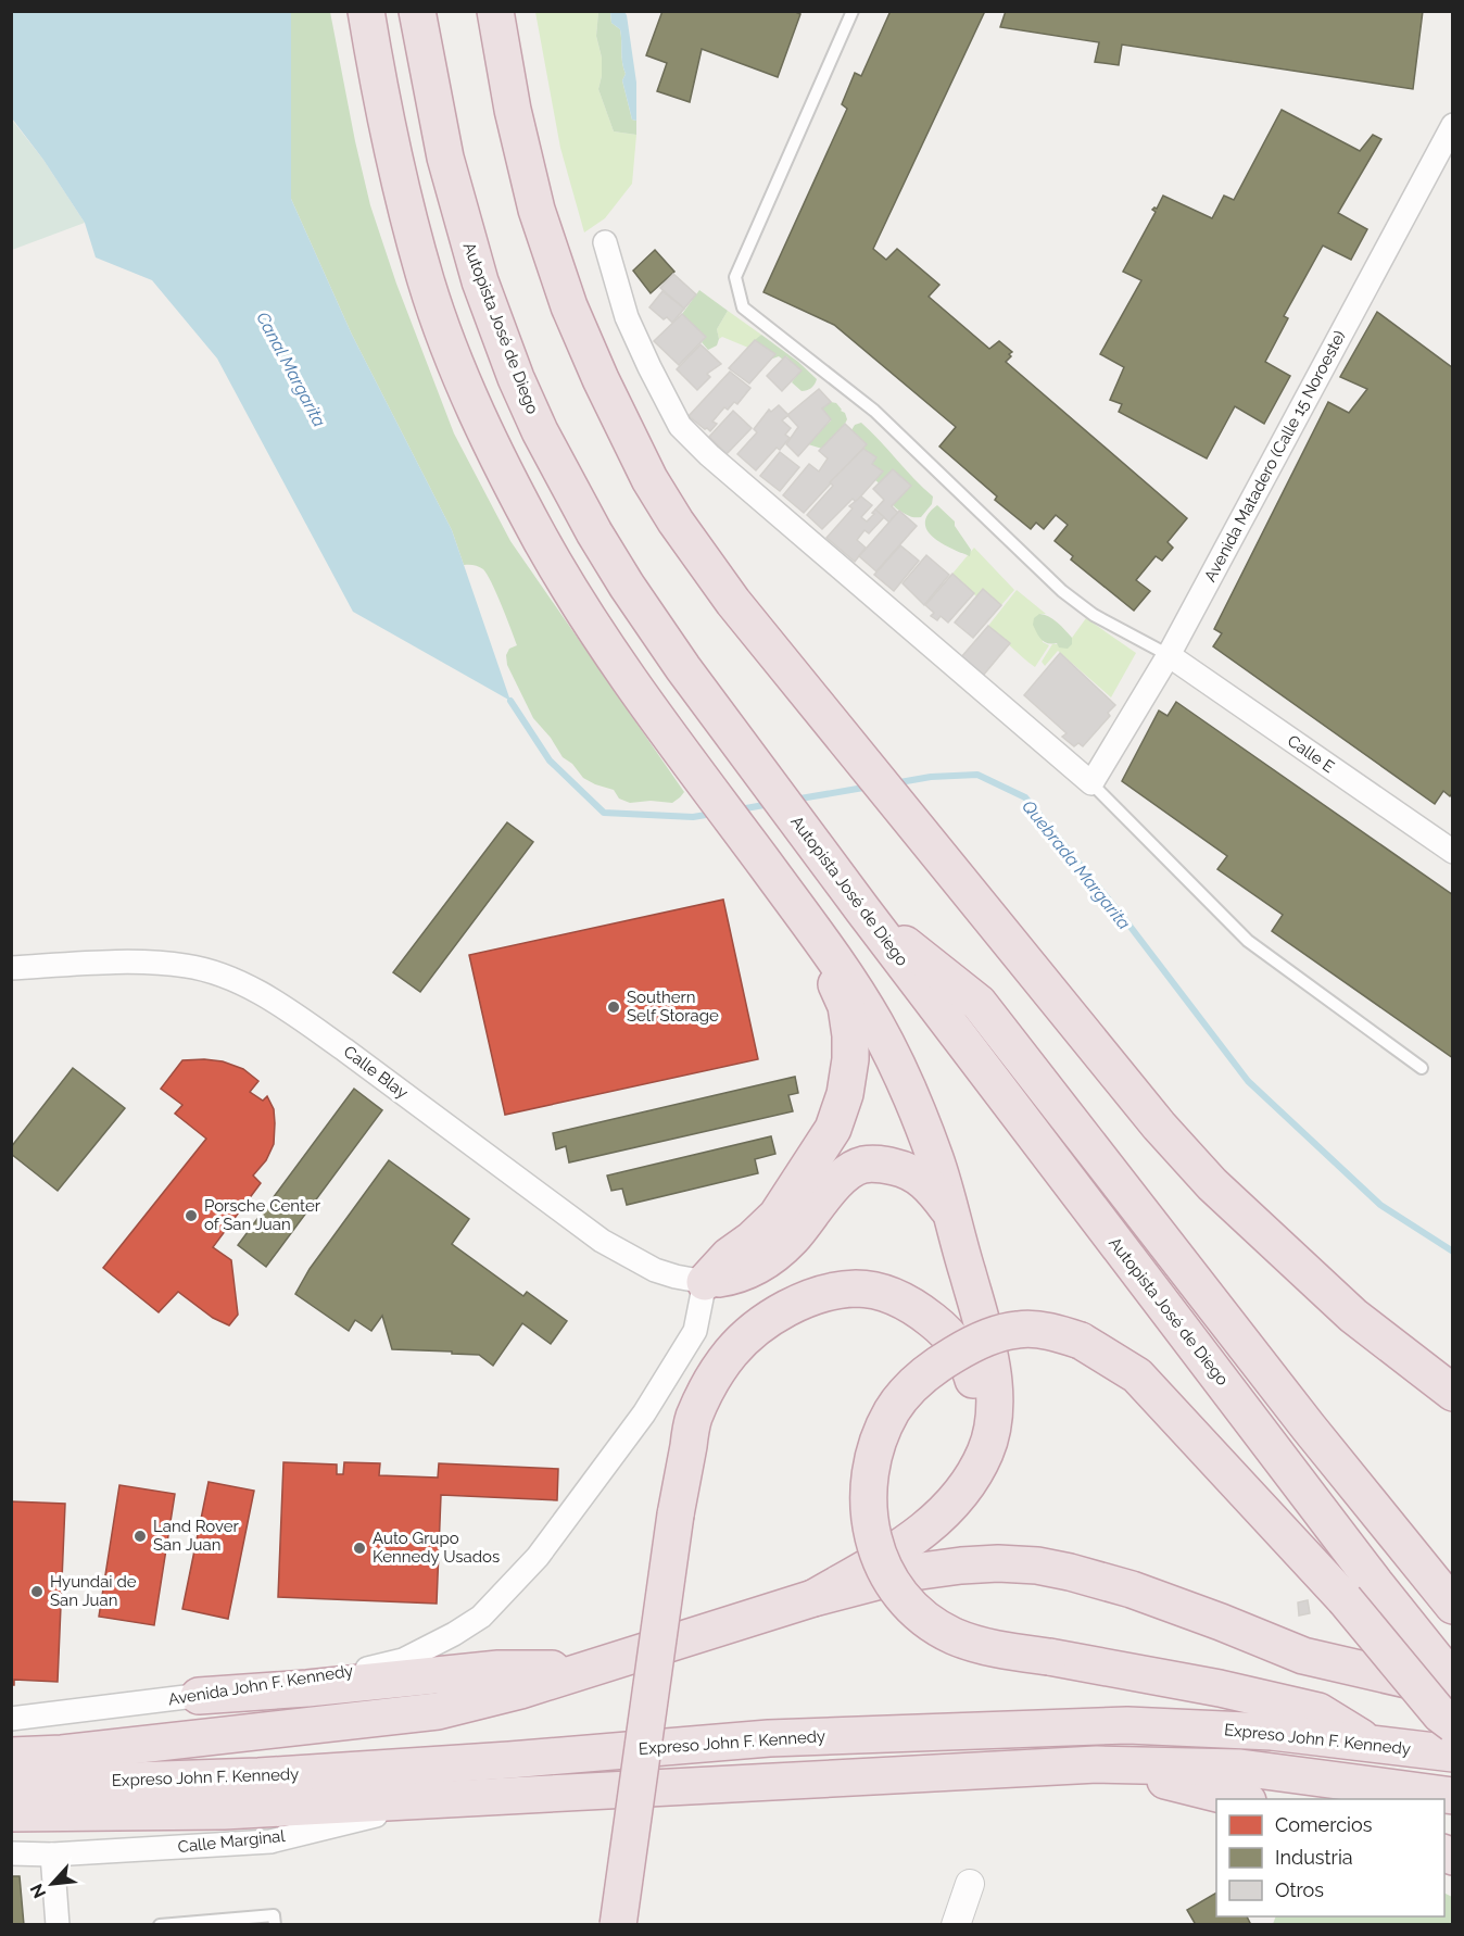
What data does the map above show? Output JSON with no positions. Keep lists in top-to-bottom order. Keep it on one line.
{"streets":{"highway":["Autopista José de Diego","Expreso John F. Kennedy"],"street":["Avenida Matadero (Calle 15 Noroeste)","Calle E","Calle Blay","Avenida John F. Kennedy","Calle Marginal"]},"crossings":[["Avenida Matadero (Calle 15 Noroeste)","Calle E"],["Calle Blay","Avenida John F. Kennedy"],["Expreso John F. Kennedy","Calle Marginal"]],"water":["Canal Margarita","Quebrada Margarita"],"places":["Southern Self Storage","Porsche Center of San Juan","Land Rover San Juan","Auto Grupo Kennedy Usados","Hyundai de San Juan"],"legend":["Comercios","Industria","Otros"],"north":"bottom left"}
